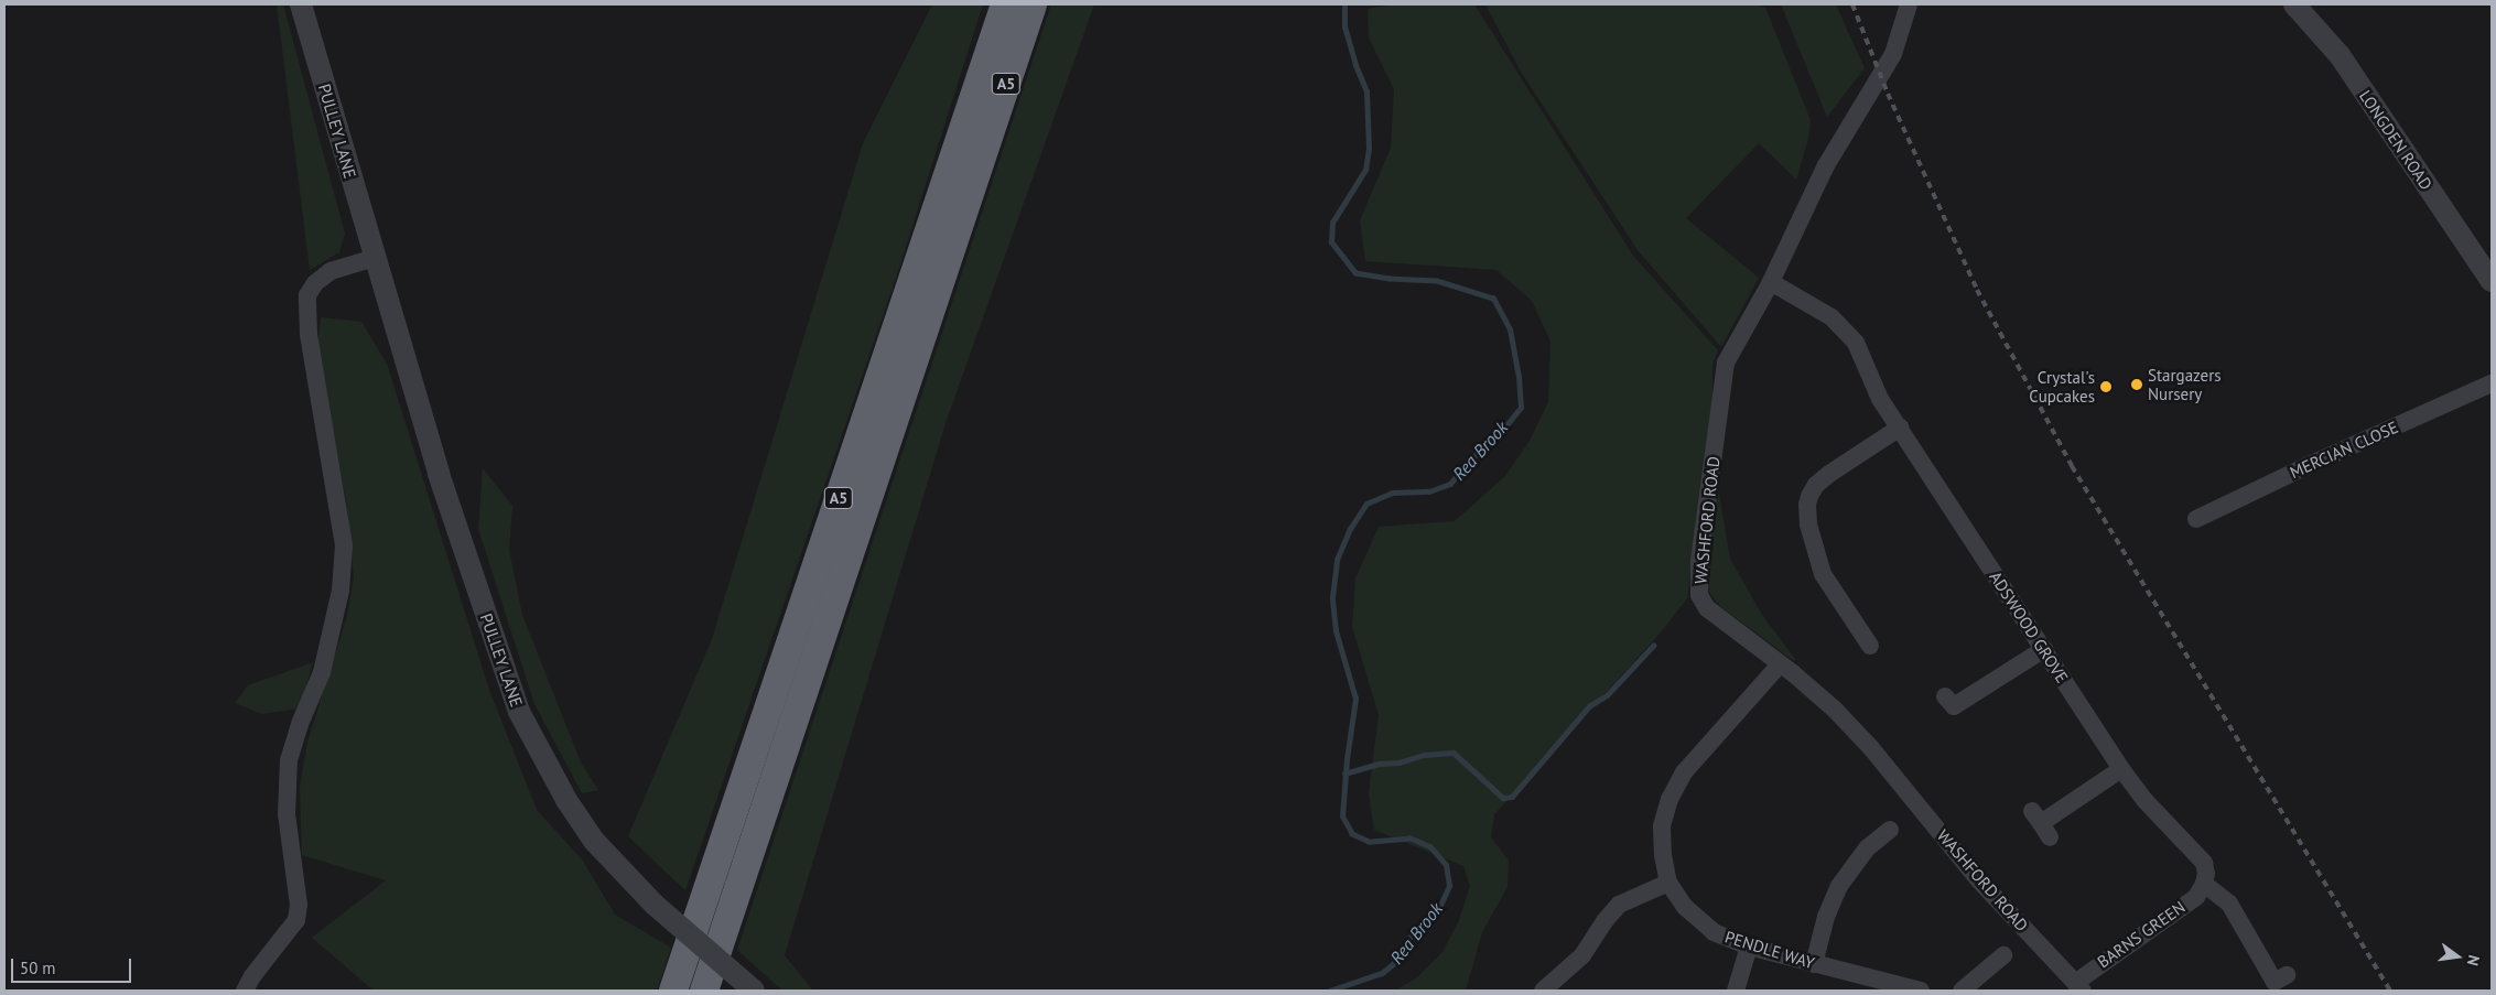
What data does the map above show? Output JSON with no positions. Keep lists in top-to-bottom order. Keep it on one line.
{"streets":{"highway":["A5"],"street":["PULLEY LANE","LONGDEN ROAD","MERCIAN CLOSE","WASHFORD ROAD","ADSWOOD GROVE","BARNS GREEN","PENDLE WAY"]},"crossings":[["WASHFORD ROAD","ADSWOOD GROVE"],["WASHFORD ROAD","BARNS GREEN"],["WASHFORD ROAD","PENDLE WAY"],["ADSWOOD GROVE","BARNS GREEN"]],"water":["Rea Brook"],"places":["Stargazers Nursery","Crystal's Cupcakes"],"scale_bar":"50 m","north":"right"}
